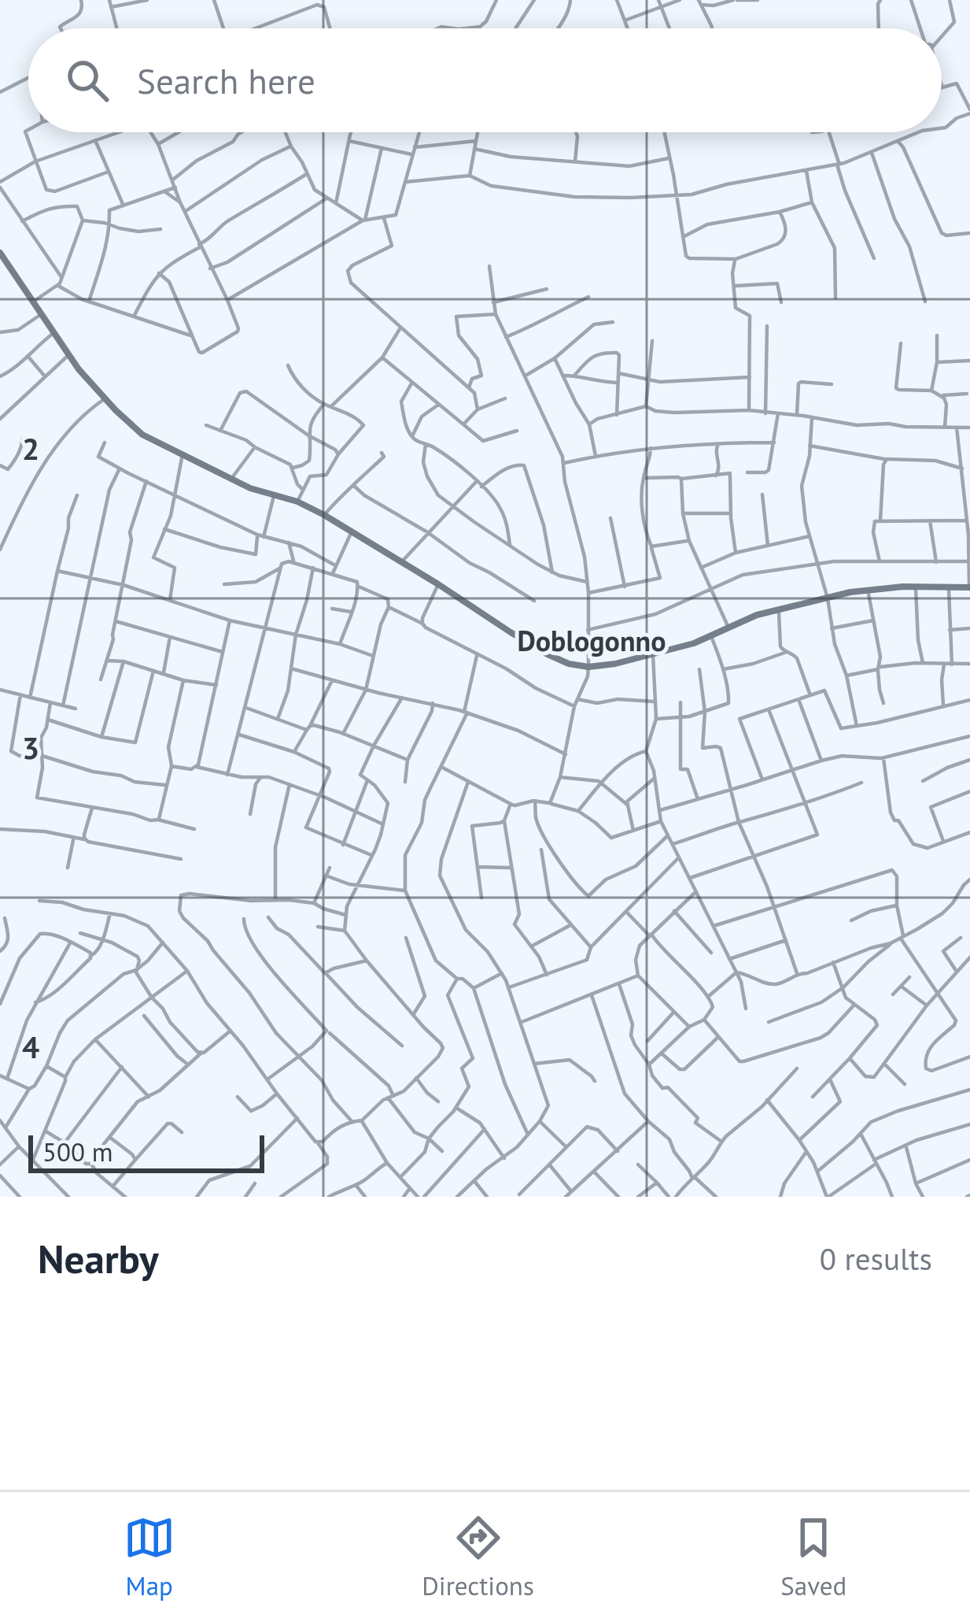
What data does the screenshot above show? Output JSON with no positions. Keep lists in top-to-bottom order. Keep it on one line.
{"districts":["Doblogonno"],"scale_bar":"500 m","page":{"search":"Search here","scale":"500 m","heading":["Nearby","0 results"],"nav":["Map","Directions","Saved"]},"grid":{"rows":["2","3","4"]}}
